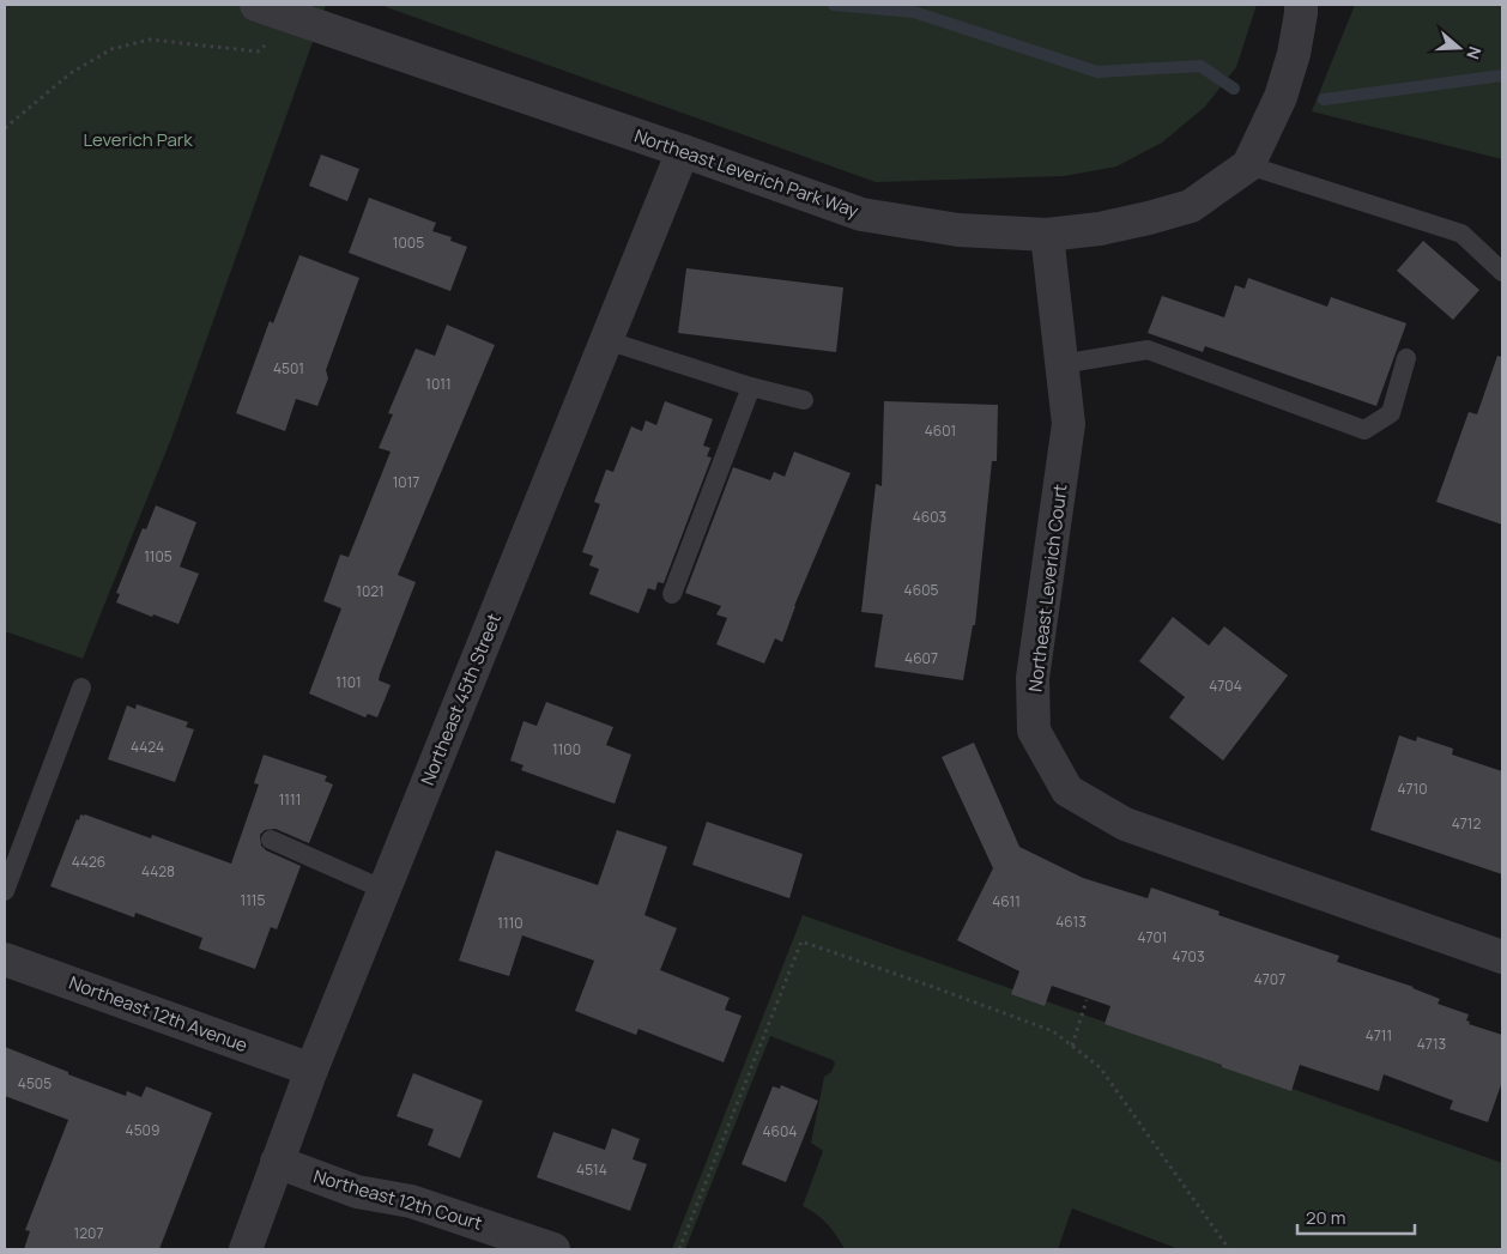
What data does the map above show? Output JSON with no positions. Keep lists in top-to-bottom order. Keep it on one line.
{"streets":{"street":["Northeast Leverich Park Way","Northeast Leverich Court","Northeast 45th Street","Northeast 12th Avenue","Northeast 12th Court"]},"crossings":[["Northeast Leverich Park Way","Northeast Leverich Court"],["Northeast Leverich Park Way","Northeast 45th Street"],["Northeast 45th Street","Northeast 12th Avenue"],["Northeast 45th Street","Northeast 12th Court"]],"parks":["Leverich Park"],"house_numbers":["1005","4501","1011","4601","1017","4603","1105","4605","1021","4607","1101","4704","4424","1100","4710","1111","4712","4426","4428","1115","4611","4613","1110","4701","4703","4707","4711","4713","4505","4509","4604","4514","1207"],"scale_bar":"20 m","north":"right"}
